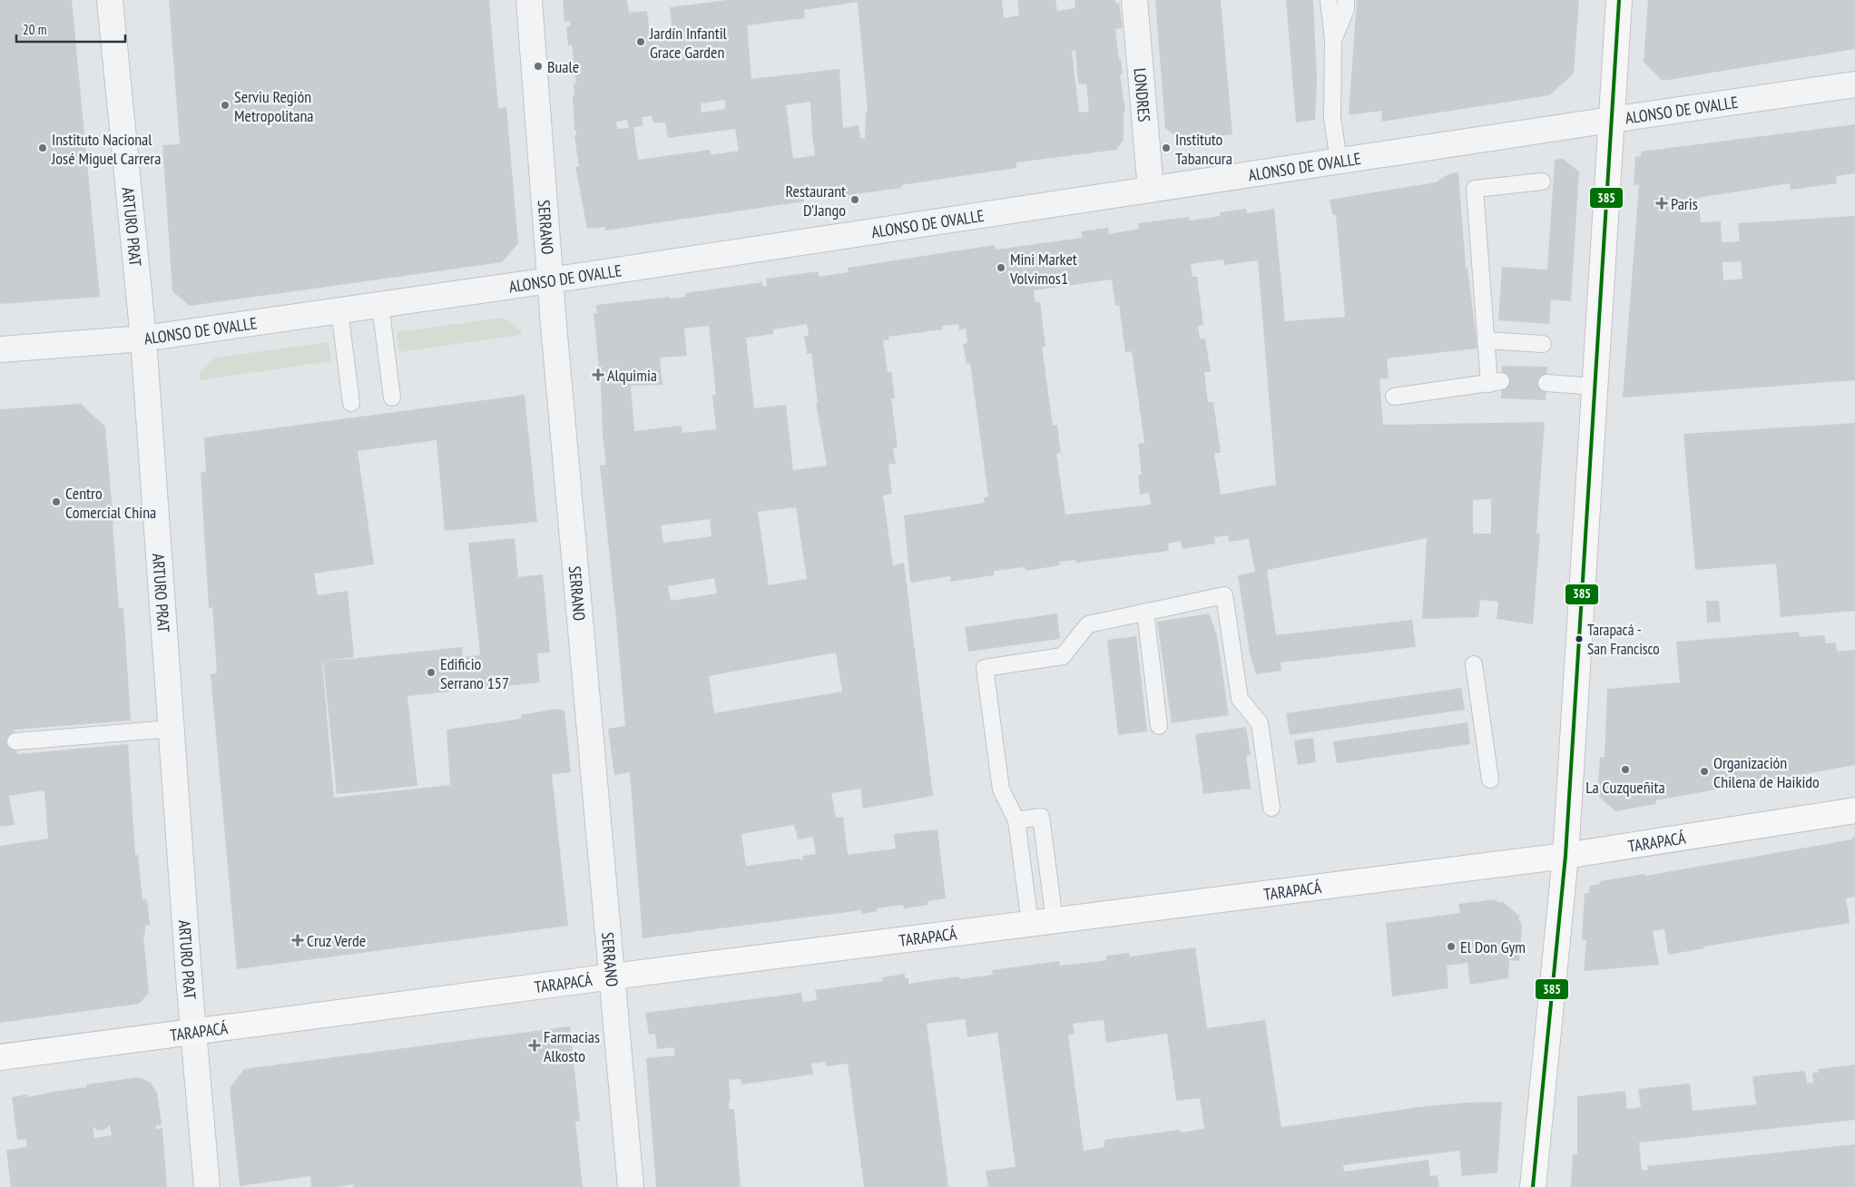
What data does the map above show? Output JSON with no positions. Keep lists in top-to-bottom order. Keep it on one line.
{"streets":{"main road":["TARAPACÁ"],"street":["LONDRES","ALONSO DE OVALLE","ARTURO PRAT","SERRANO"]},"crossings":[["LONDRES","ALONSO DE OVALLE"],["ALONSO DE OVALLE","ARTURO PRAT"],["ALONSO DE OVALLE","SERRANO"],["ARTURO PRAT","TARAPACÁ"],["SERRANO","TARAPACÁ"]],"places":{"other":["Jardín Infantil Grace Garden","Buale","Serviu Región Metropolitana","Instituto Nacional José Miguel Carrera","Instituto Tabancura","Restaurant D'Jango","Mini Market Volvimos1","Centro Comercial China","Tarapacá - San Francisco","Edificio Serrano 157","La Cuzqueñita","Organización Chilena de Haikido","El Don Gym"],"health":["Paris","Alquimia","Cruz Verde","Farmacias Alkosto"]},"lines":["transit line 385"],"scale_bar":"20 m"}
